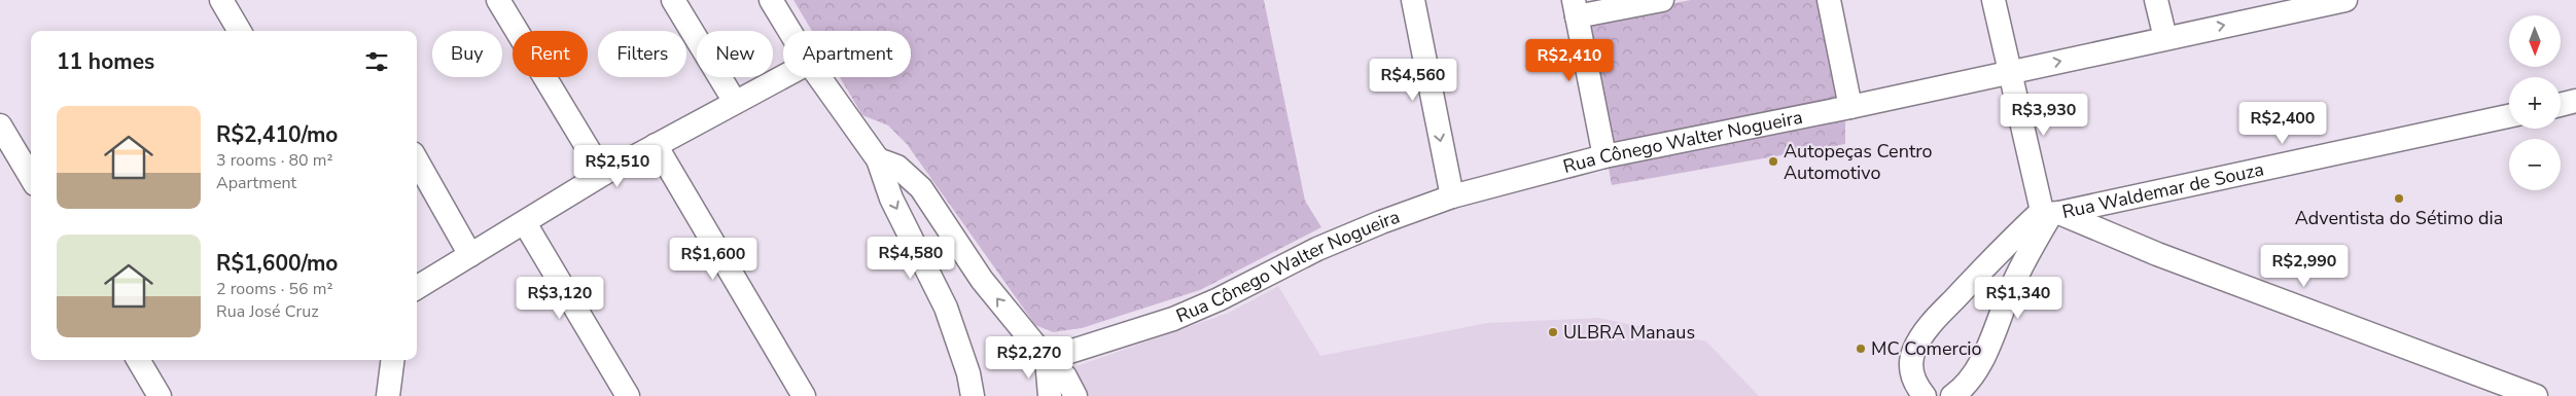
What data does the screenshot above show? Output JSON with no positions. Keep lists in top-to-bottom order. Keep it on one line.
{"streets":{"street":["Rua Cônego Walter Nogueira","Rua Waldemar de Souza"]},"places":["Autopeças Centro Automotivo","Adventista do Sétimo dia","ULBRA Manaus","MC Comercio"],"north":"bottom","page":{"map_buttons":["+","−"],"chip":["Buy","Rent","Filters","New","Apartment"],"heading":"11 homes","price":["R$2,410","R$4,560","R$3,930","R$2,400","R$2,510","R$4,580","R$1,600","R$2,990","R$3,120","R$1,340","R$2,270"],"list":[{"name":"R$2,410/mo","note":"3 rooms · 80 m² · Apartment"},{"name":"R$1,600/mo","note":"2 rooms · 56 m² · Rua José Cruz"}]}}
